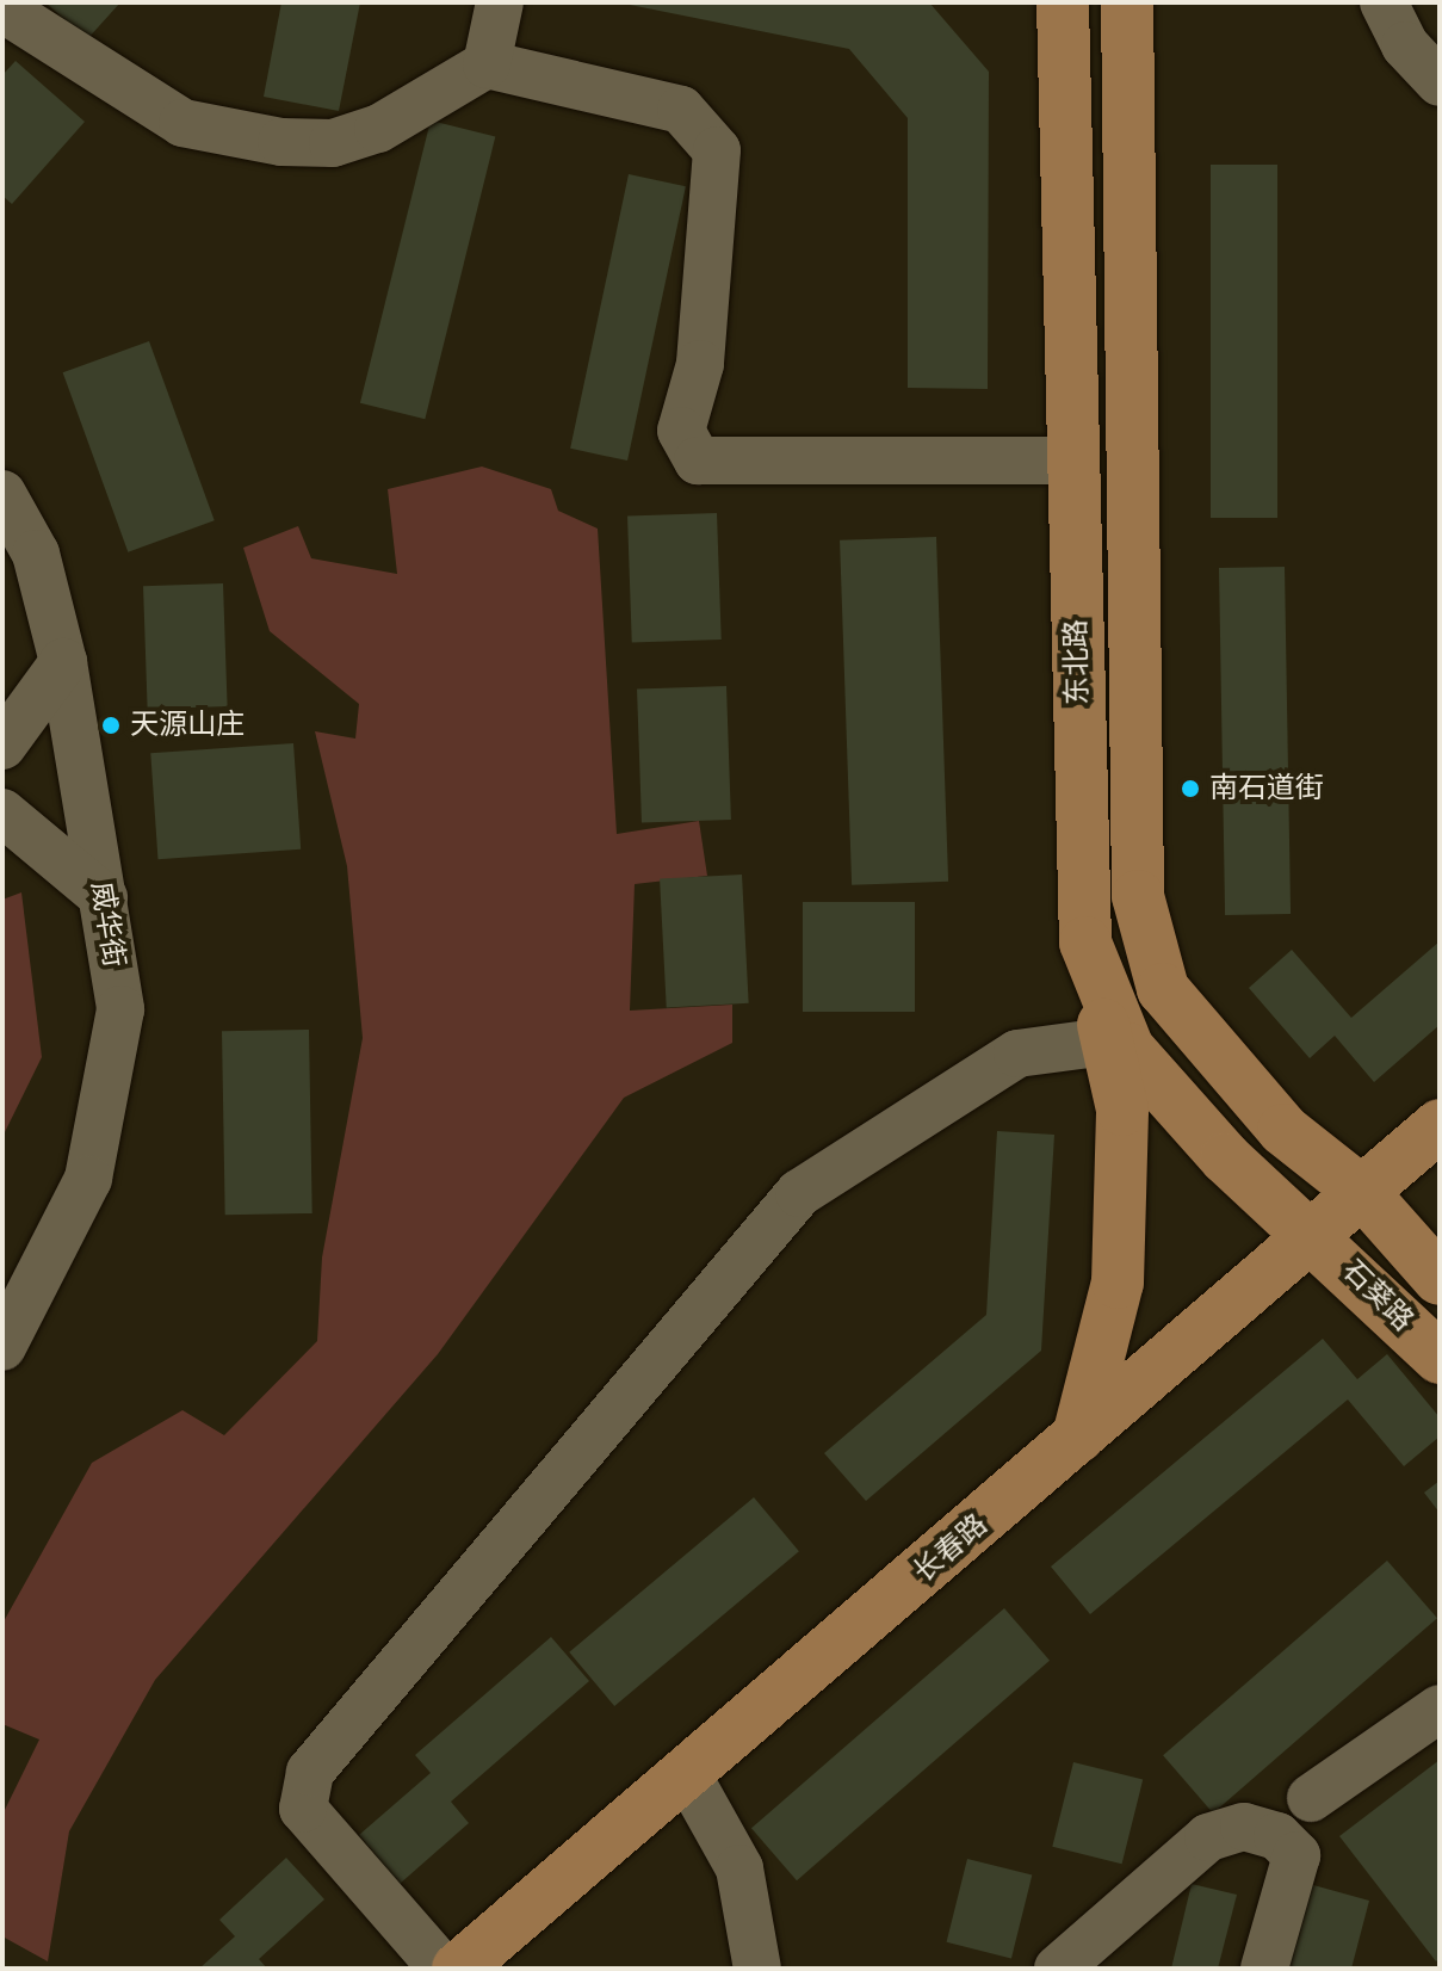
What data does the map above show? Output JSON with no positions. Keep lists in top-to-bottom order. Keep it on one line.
{"streets":{"main road":["东北路","石葵路","长春路"],"street":["威华街"]},"crossings":[["东北路","石葵路"],["东北路","长春路"],["石葵路","长春路"]],"places":["天源山庄","南石道街"]}
